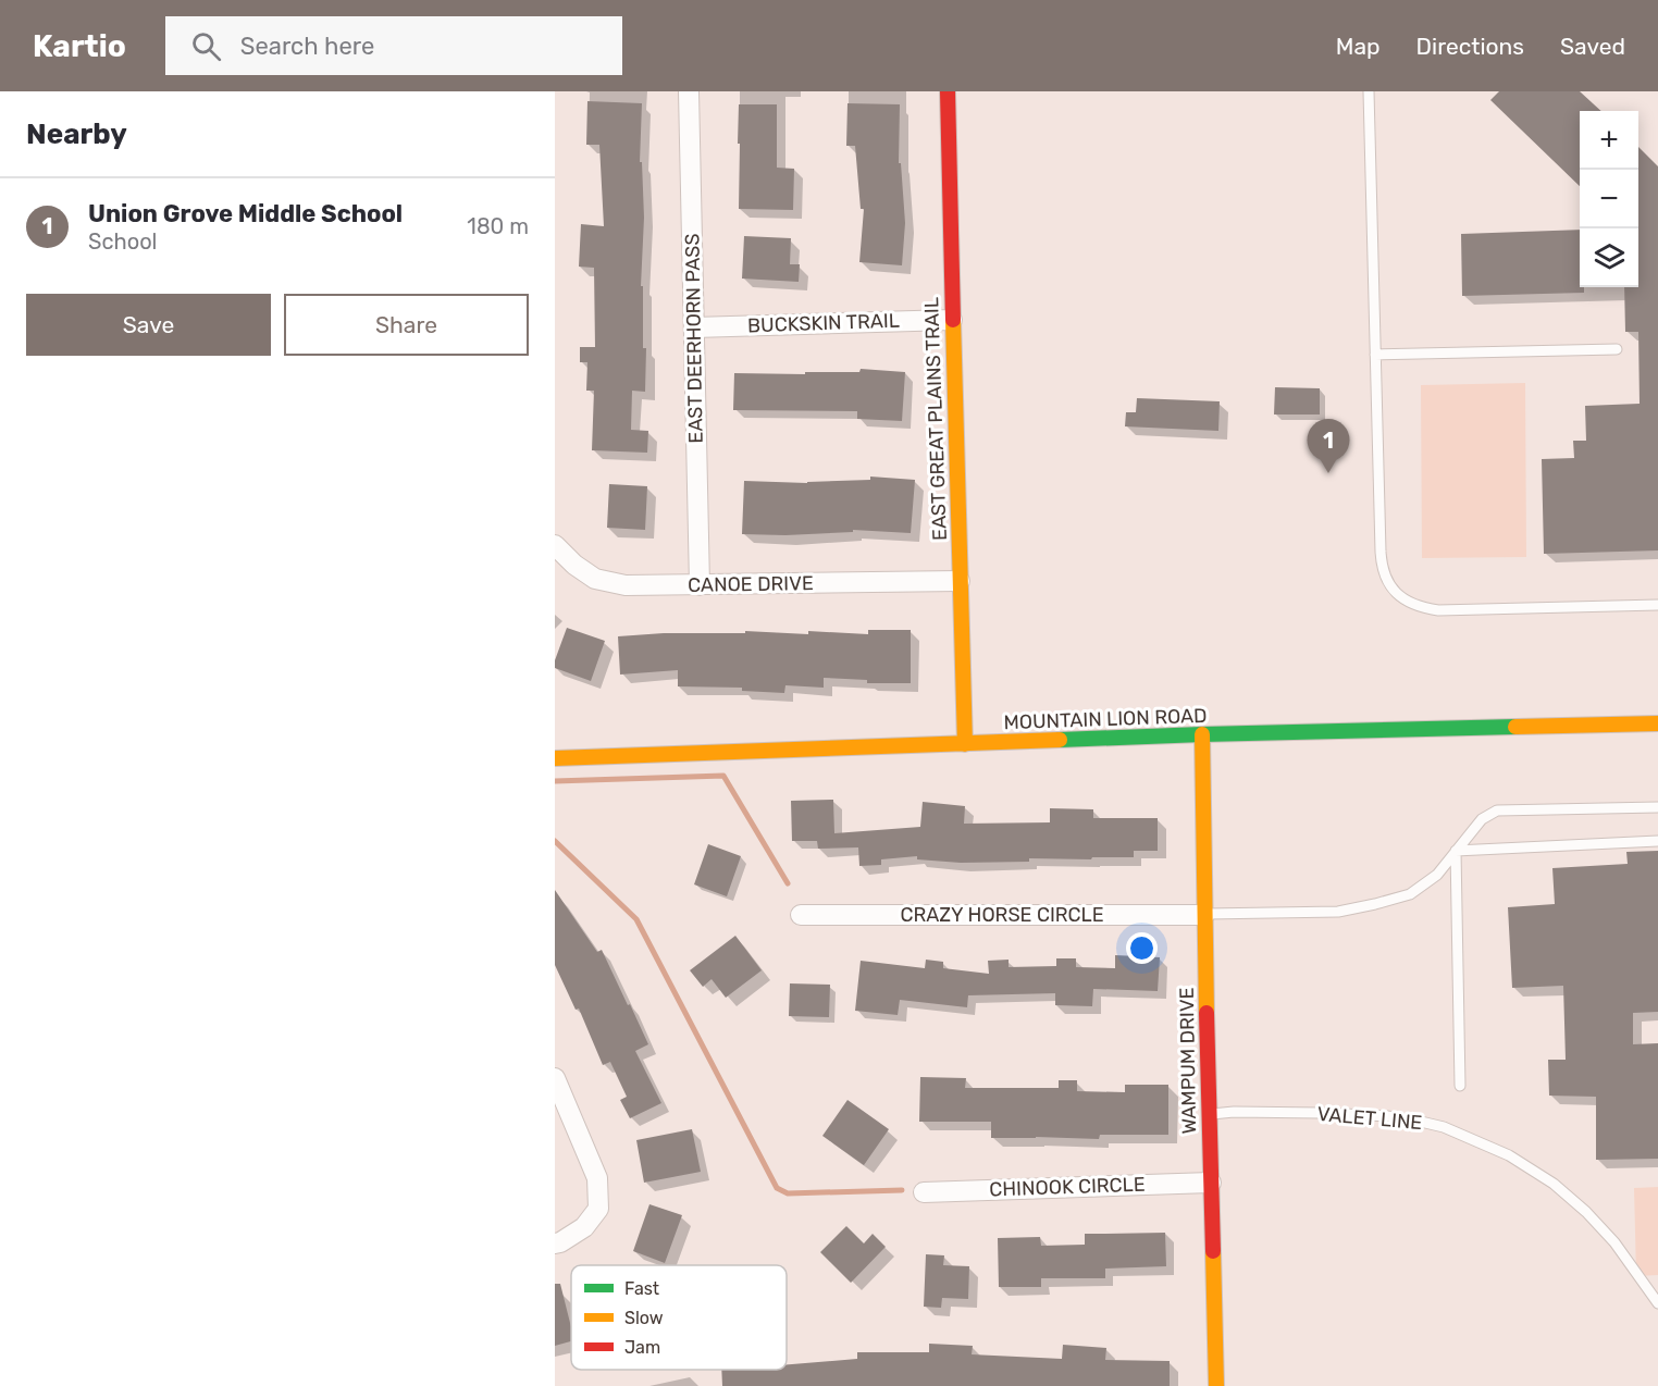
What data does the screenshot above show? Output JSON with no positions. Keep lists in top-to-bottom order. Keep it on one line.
{"streets":{"street":["BUCKSKIN TRAIL","EAST DEERHORN PASS","EAST GREAT PLAINS TRAIL","CANOE DRIVE","MOUNTAIN LION ROAD","CRAZY HORSE CIRCLE","WAMPUM DRIVE","CHINOOK CIRCLE"],"lane":["VALET LINE"]},"crossings":[["BUCKSKIN TRAIL","EAST DEERHORN PASS"],["BUCKSKIN TRAIL","EAST GREAT PLAINS TRAIL"],["EAST DEERHORN PASS","CANOE DRIVE"],["EAST GREAT PLAINS TRAIL","CANOE DRIVE"],["EAST GREAT PLAINS TRAIL","MOUNTAIN LION ROAD"],["MOUNTAIN LION ROAD","WAMPUM DRIVE"],["CRAZY HORSE CIRCLE","WAMPUM DRIVE"],["WAMPUM DRIVE","VALET LINE"],["WAMPUM DRIVE","CHINOOK CIRCLE"]],"legend":["Fast","Slow","Jam"],"page":{"header":"Kartio","search":"Search here","nav":["Map","Directions","Saved"],"heading":"Nearby","map_buttons":["+","−"],"list":[{"mark":"1","name":"Union Grove Middle School","note":"School","value":"180 m"}],"buttons":["Save","Share"],"pins":"1"}}
